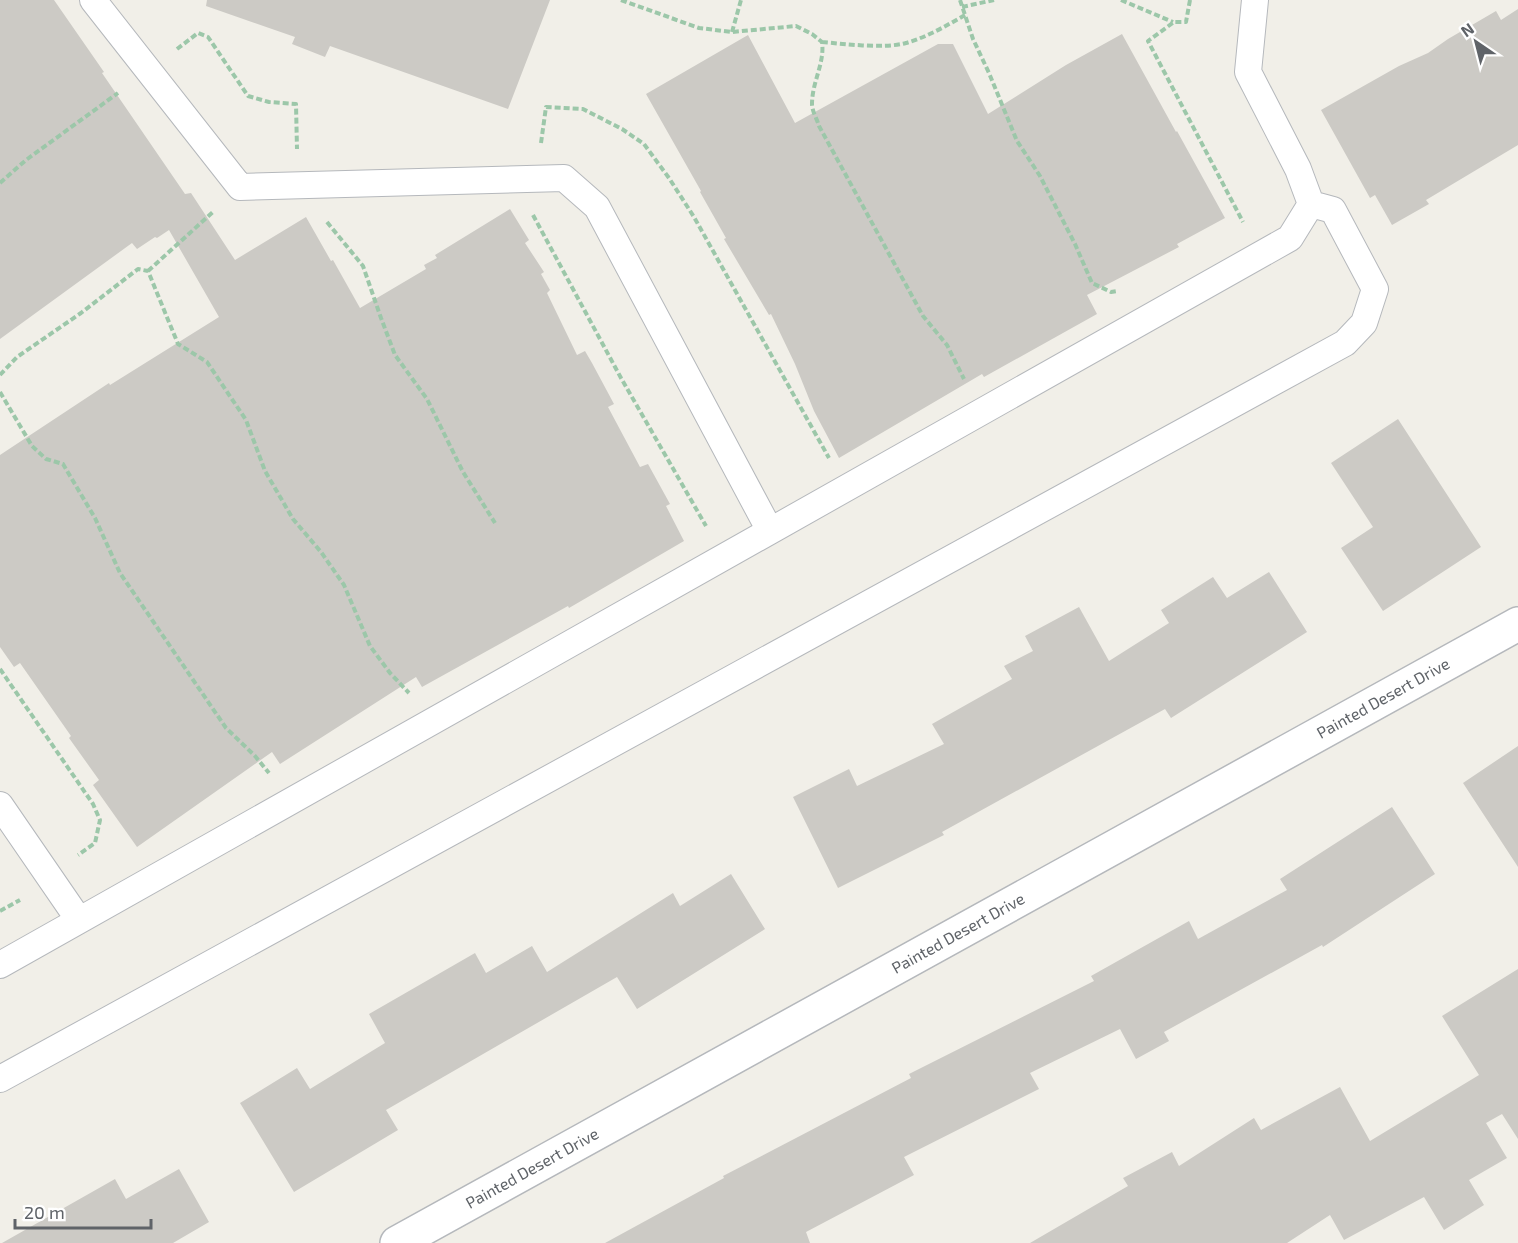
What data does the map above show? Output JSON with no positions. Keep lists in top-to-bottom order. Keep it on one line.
{"streets":{"street":["Painted Desert Drive"]},"scale_bar":"20 m","north":"top left"}
